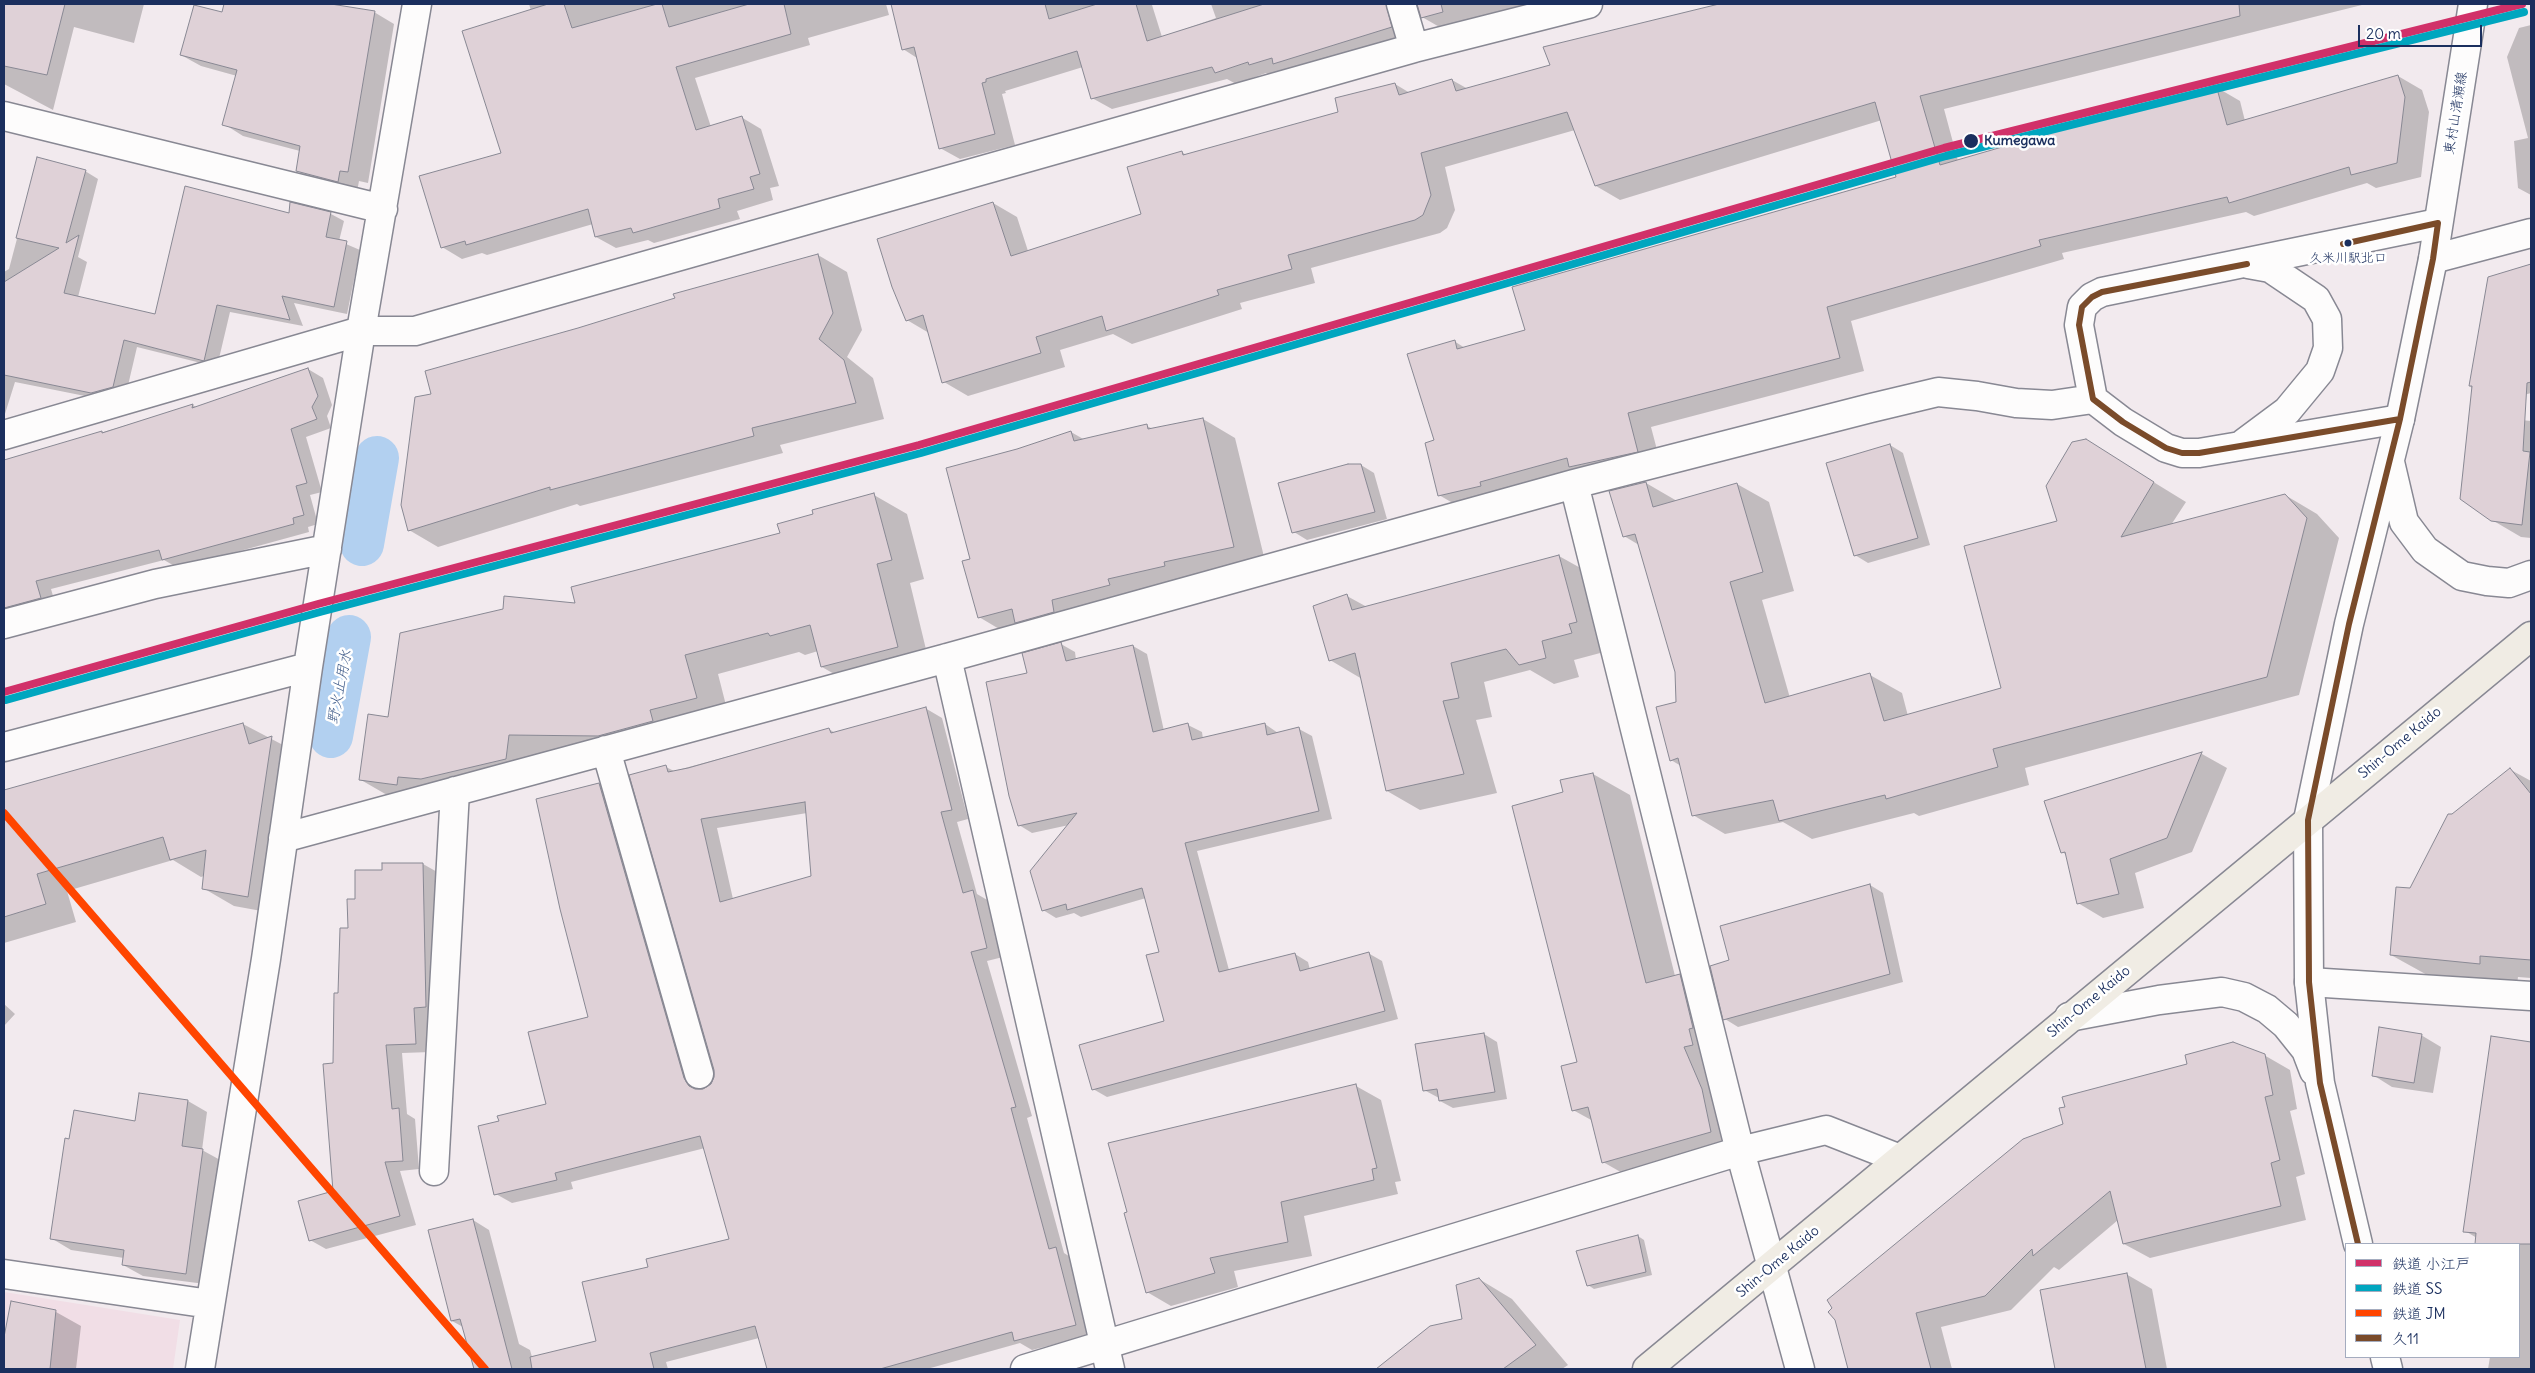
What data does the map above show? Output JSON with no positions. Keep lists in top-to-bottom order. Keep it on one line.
{"streets":{"main road":["Shin-Ome Kaido"],"street":["東村山清瀬線"]},"crossings":[["東村山清瀬線","Shin-Ome Kaido"]],"water":["野火止用水"],"places":["Kumegawa","久米川駅北口"],"lines":["rail line 小江戸","rail line SS","transit line 久11","rail line JM"],"legend":["鉄道 小江戸","鉄道 SS","鉄道 JM","久11"],"scale_bar":"20 m"}
